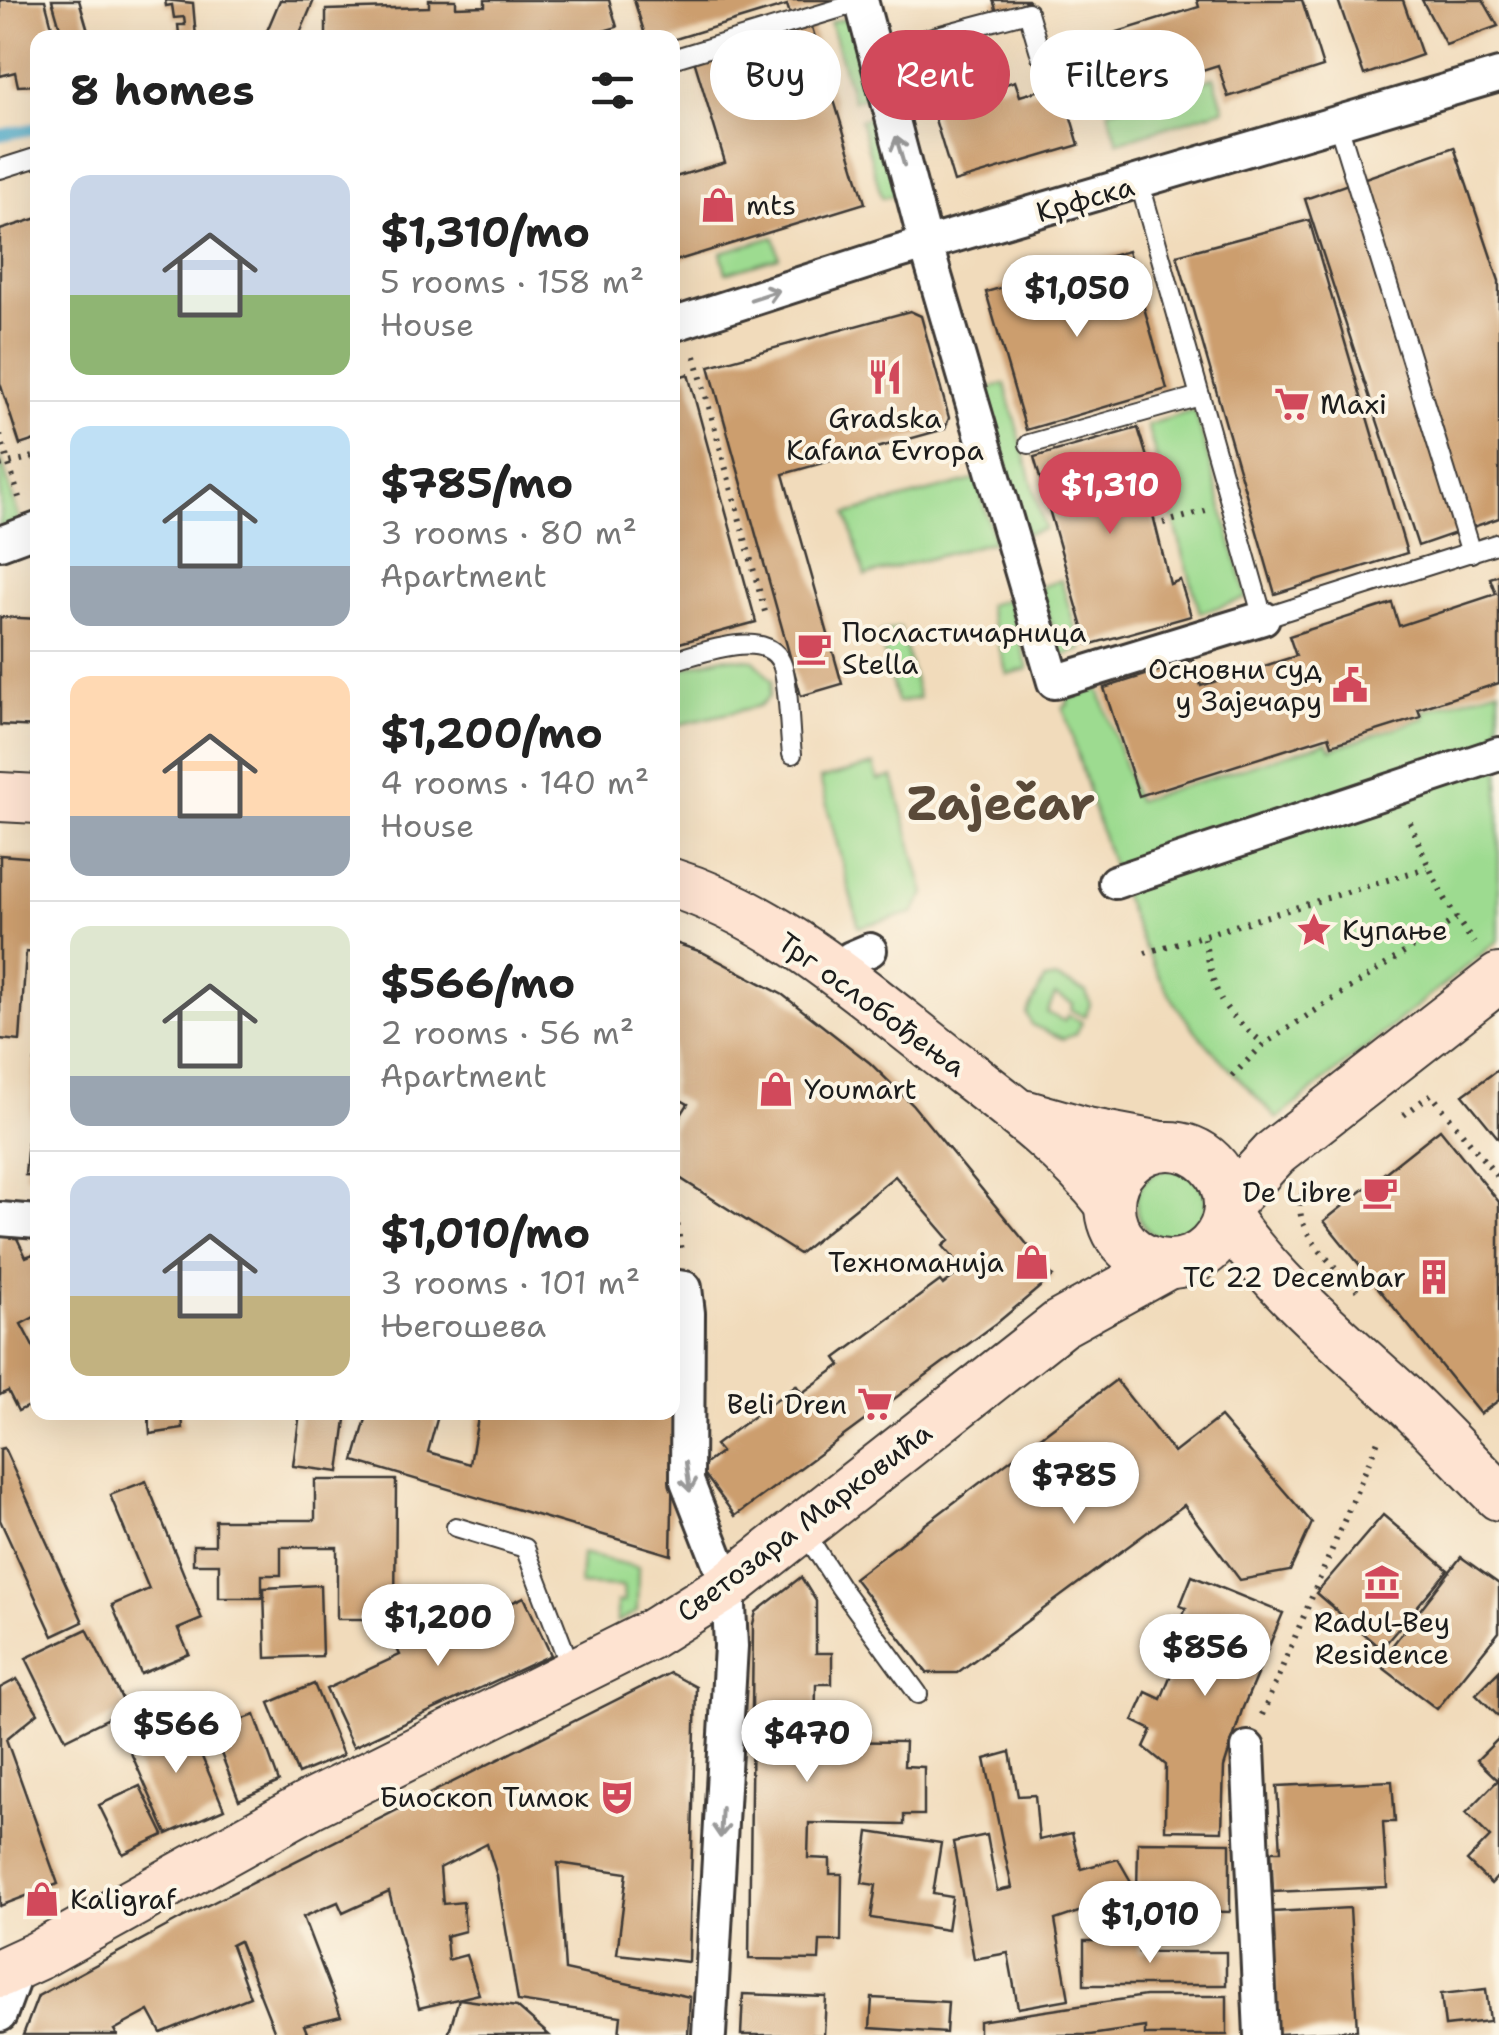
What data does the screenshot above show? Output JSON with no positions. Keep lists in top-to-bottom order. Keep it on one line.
{"streets":{"street":["Крфска","Трг ослобођења","Светозара Марковића"]},"crossings":[["Трг ослобођења","Светозара Марковића"]],"districts":["Zaječar"],"places":{"shop":["mts","Youmart","Техноманија","Kaligraf"],"restaurant":["Gradska Kafana Evropa"],"supermarket":["Maxi","Beli Dren"],"cafe":["Посластичарница Stella","De Libre"],"public building":["Основни суд у Зајечару"],"place":["Купање"],"building":["TC 22 Decembar"],"museum":["Radul-Bey Residence"],"theatre":["Биоскоп Тимок"]},"page":{"chip":["Buy","Rent","Filters"],"heading":"8 homes","list":[{"name":"$1,310/mo","note":"5 rooms · 158 m² · House"},{"name":"$785/mo","note":"3 rooms · 80 m² · Apartment"},{"name":"$1,200/mo","note":"4 rooms · 140 m² · House"},{"name":"$566/mo","note":"2 rooms · 56 m² · Apartment"},{"name":"$1,010/mo","note":"3 rooms · 101 m² · Његошева"}],"price":["$1,050","$1,310","$785","$1,200","$856","$566","$470","$1,010"]}}
